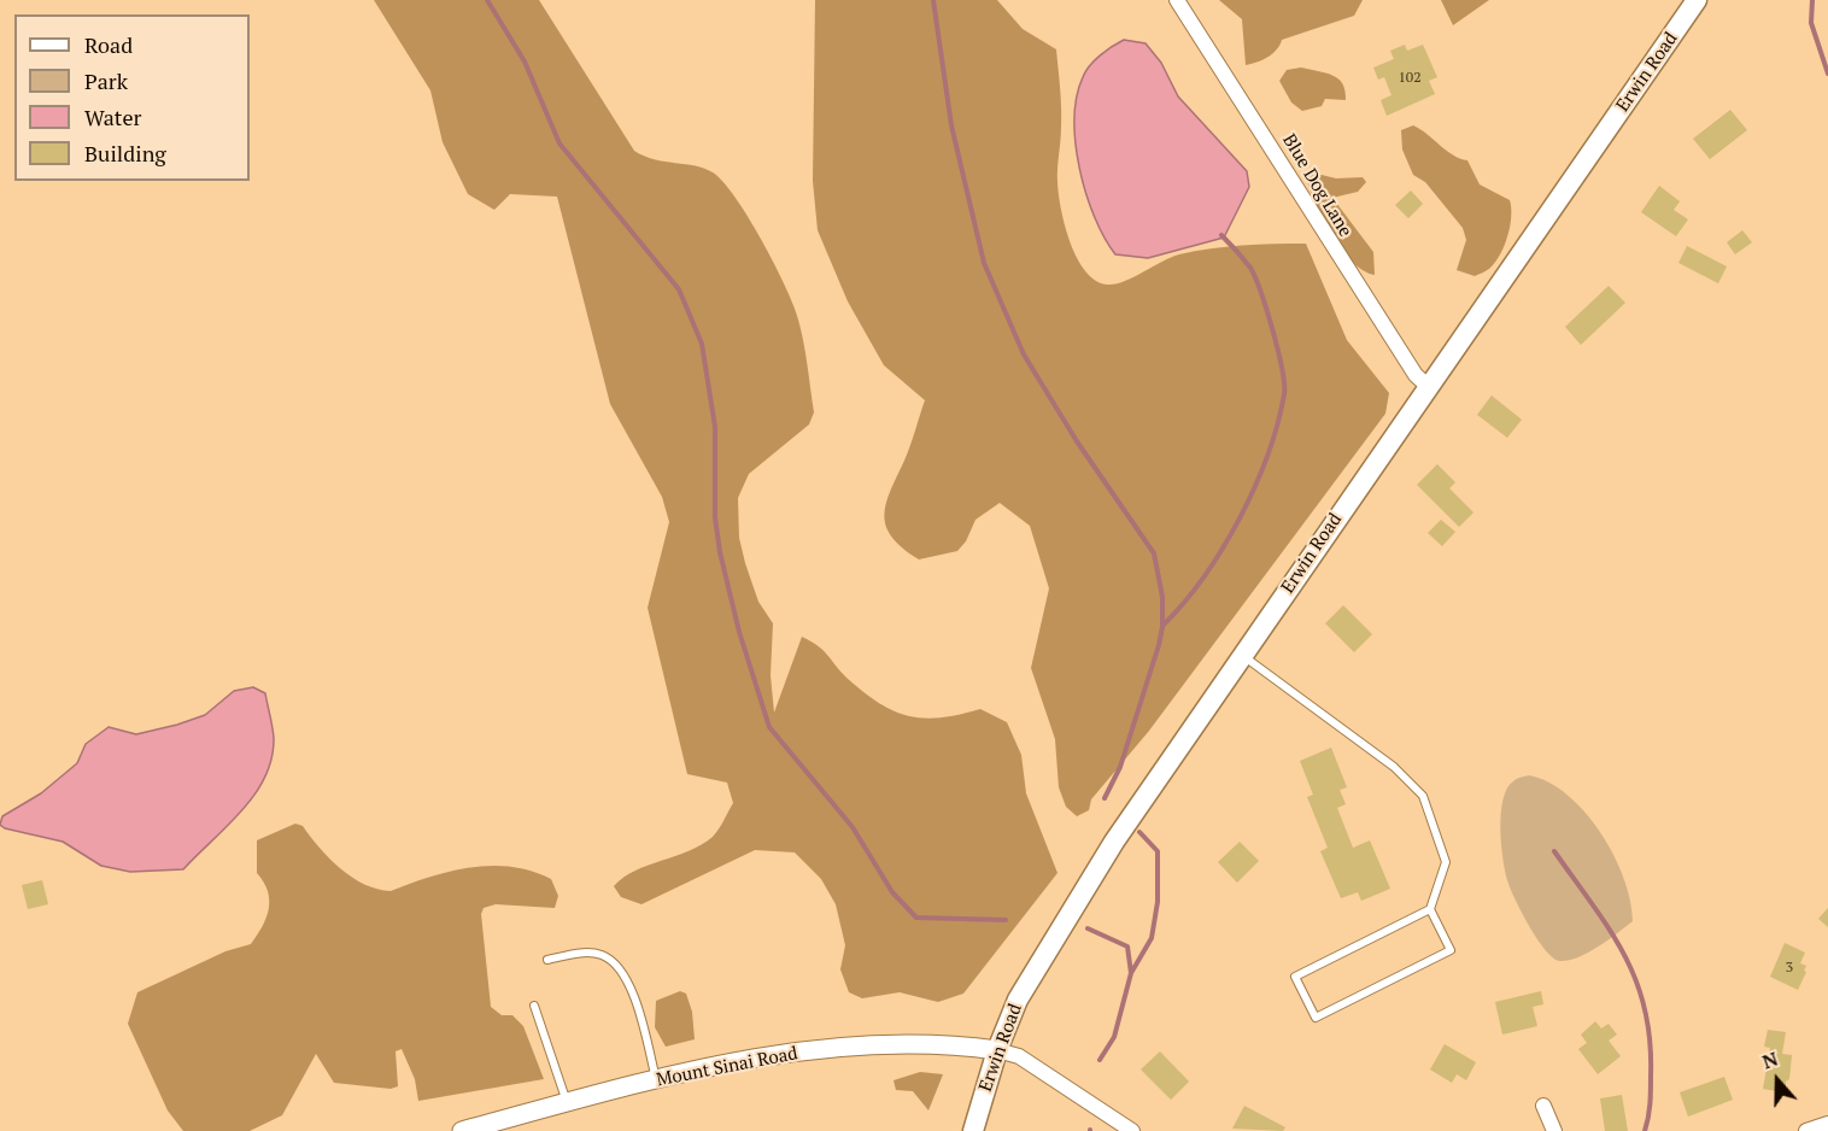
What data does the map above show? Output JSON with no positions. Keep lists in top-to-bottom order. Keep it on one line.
{"streets":{"main road":["Erwin Road"],"street":["Blue Dog Lane","Mount Sinai Road"]},"crossings":[["Erwin Road","Blue Dog Lane"],["Erwin Road","Mount Sinai Road"]],"house_numbers":["102","3"],"legend":["Road","Park","Water","Building"],"north":"top"}
